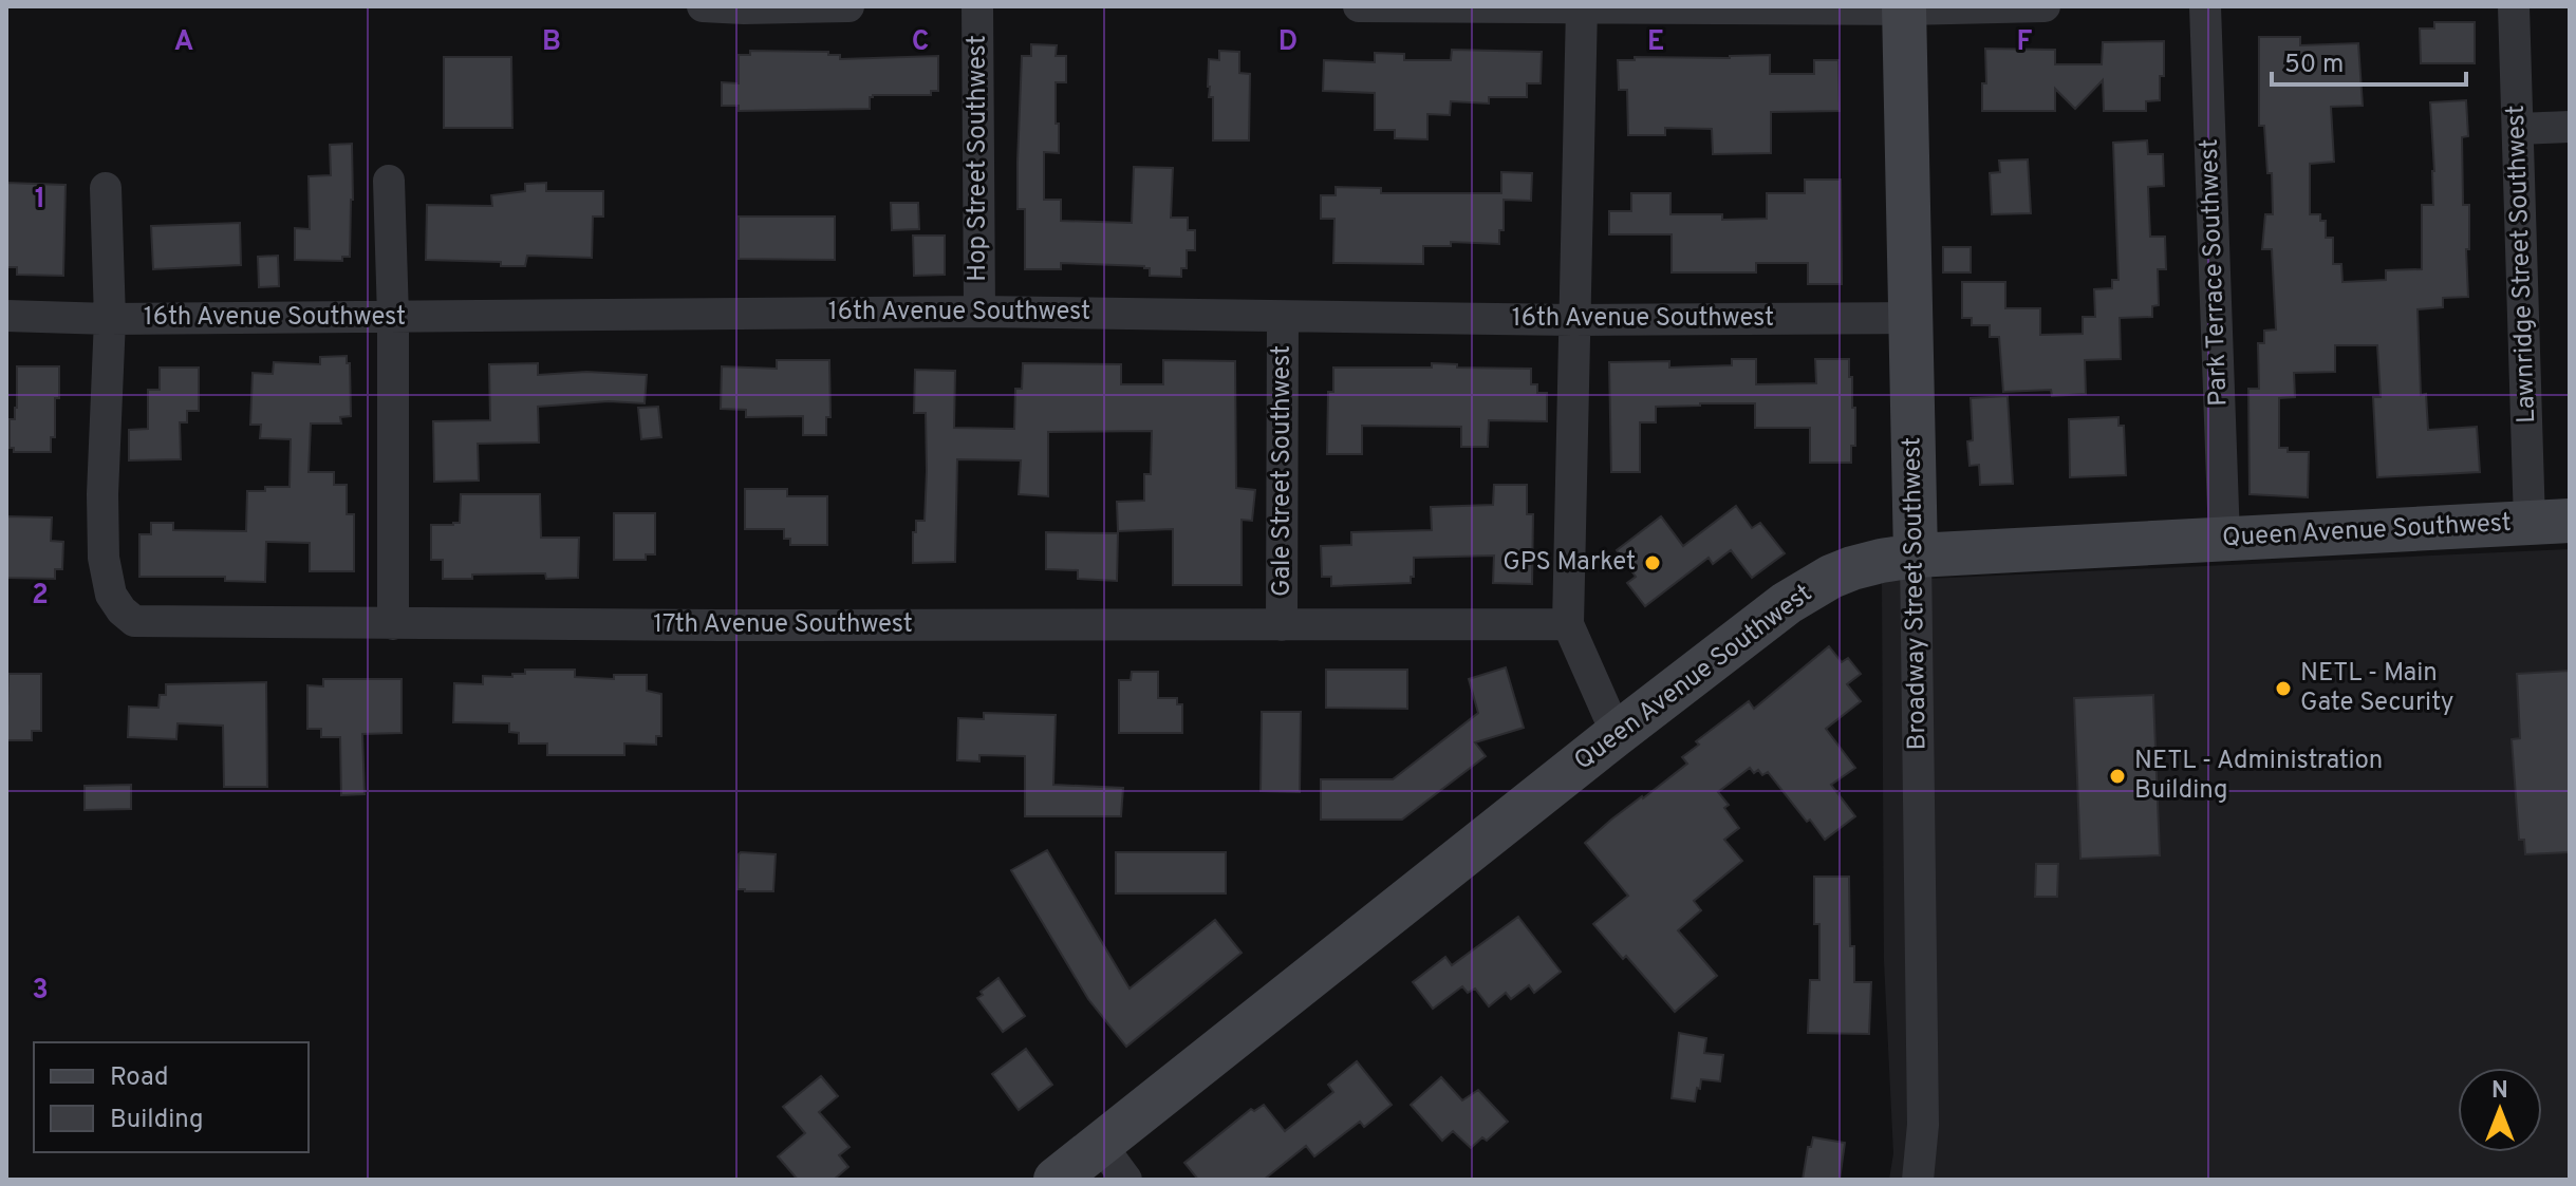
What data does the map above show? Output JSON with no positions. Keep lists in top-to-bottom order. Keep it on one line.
{"streets":{"main road":["Queen Avenue Southwest","Broadway Street Southwest"],"street":["Hop Street Southwest","Lawnridge Street Southwest","Park Terrace Southwest","16th Avenue Southwest","Gale Street Southwest","17th Avenue Southwest"]},"crossings":[["Hop Street Southwest","16th Avenue Southwest"],["Lawnridge Street Southwest","Queen Avenue Southwest"],["Park Terrace Southwest","Queen Avenue Southwest"],["16th Avenue Southwest","Gale Street Southwest"],["16th Avenue Southwest","Broadway Street Southwest"],["16th Avenue Southwest","17th Avenue Southwest"],["Gale Street Southwest","17th Avenue Southwest"],["Queen Avenue Southwest","Broadway Street Southwest"]],"places":["GPS Market","NETL - Main Gate Security","NETL - Administration Building"],"legend":["Road","Building"],"scale_bar":"50 m","north":"top","grid":{"columns":["A","B","C","D","E","F"],"rows":["1","2","3"]}}
